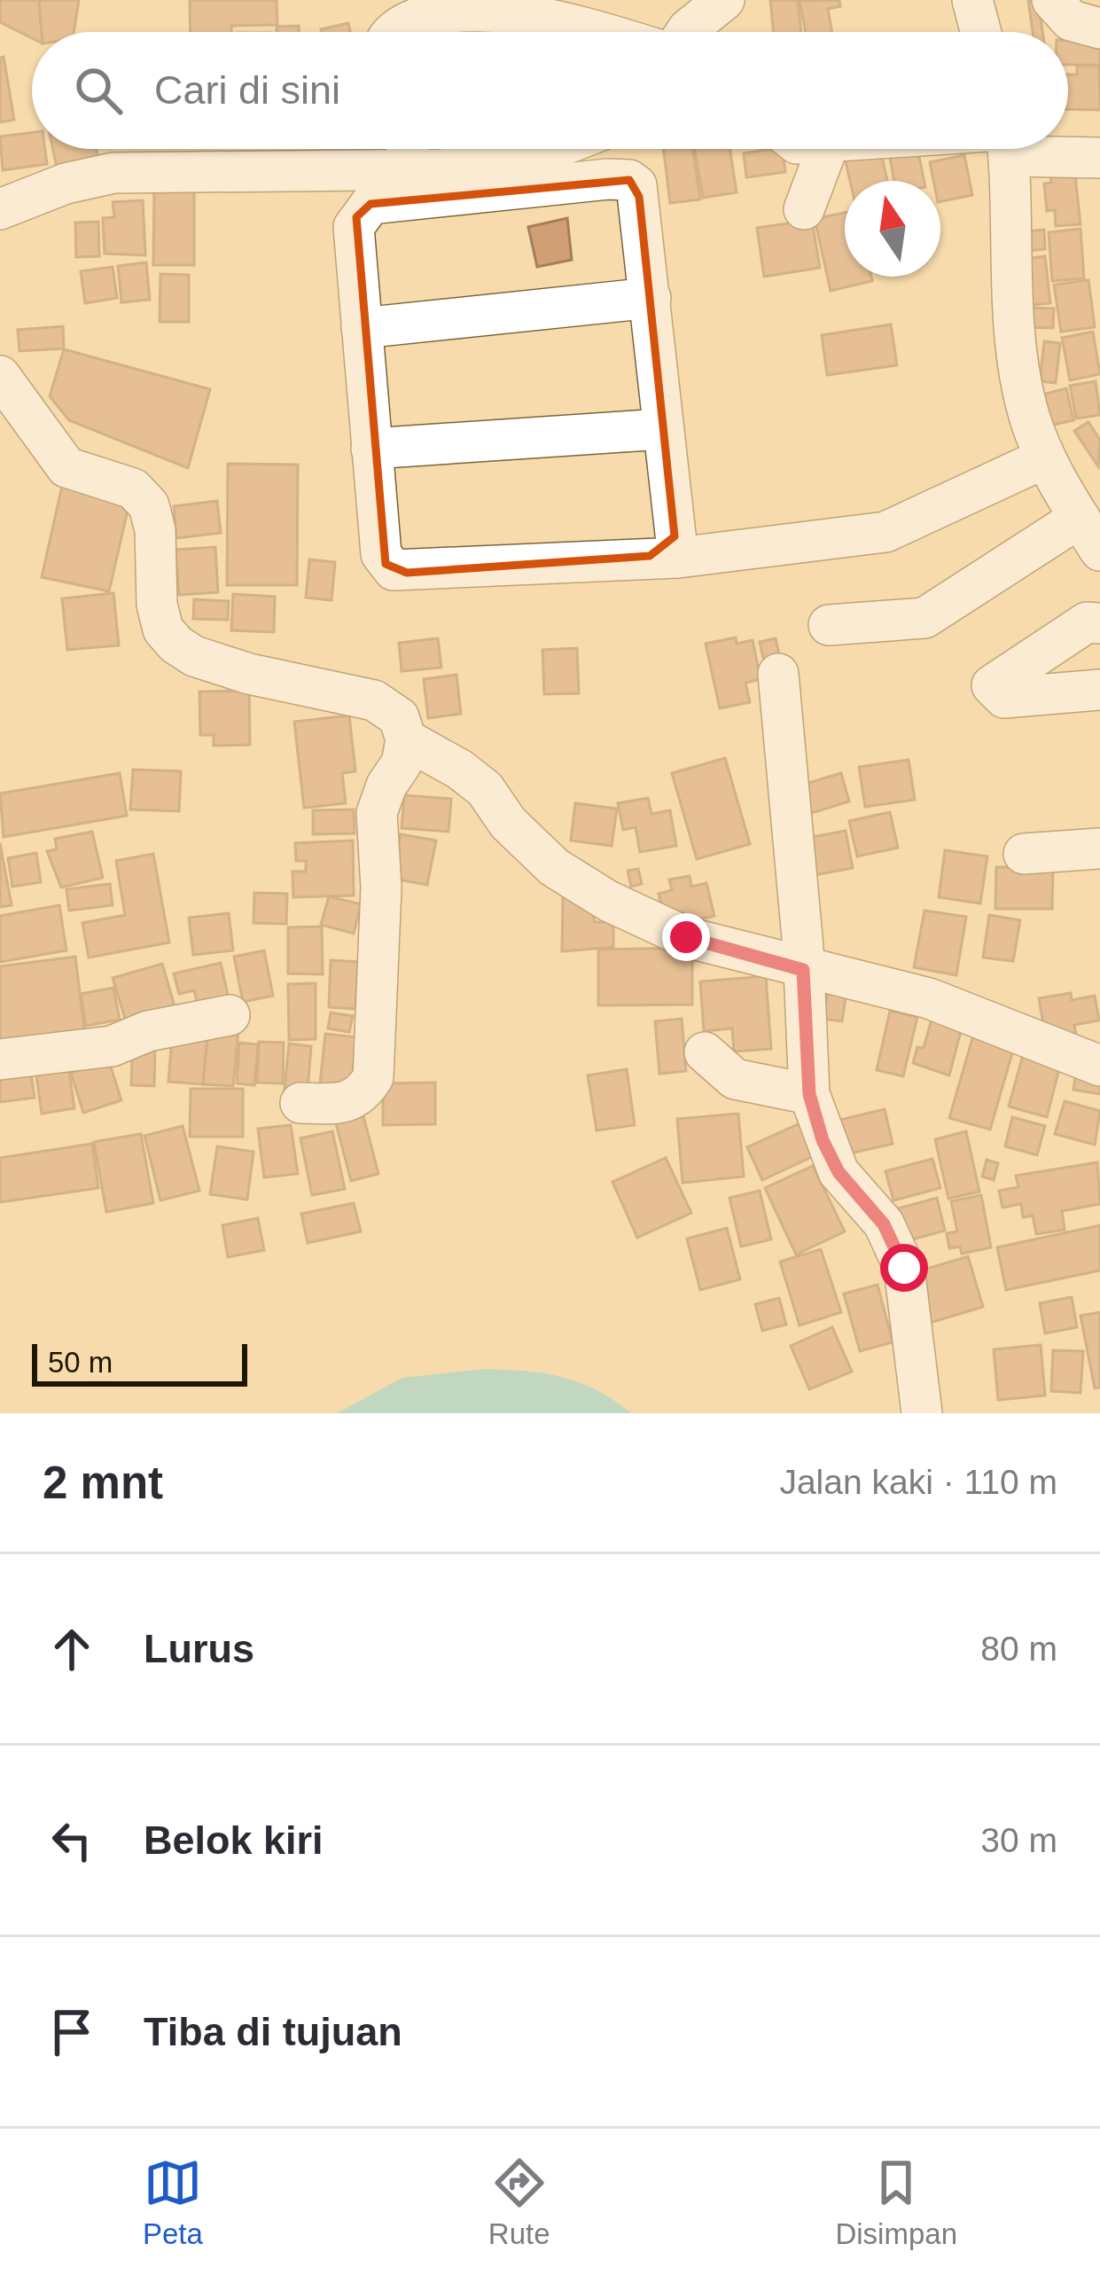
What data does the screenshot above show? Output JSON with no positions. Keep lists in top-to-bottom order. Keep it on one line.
{"scale_bar":"50 m","north":"top","page":{"search":"Cari di sini","scale":"50 m","heading":["2 mnt","Jalan kaki · 110 m"],"list":[["Lurus","80 m"],["Belok kiri","30 m"],"Tiba di tujuan"],"nav":["Peta","Rute","Disimpan"]}}
